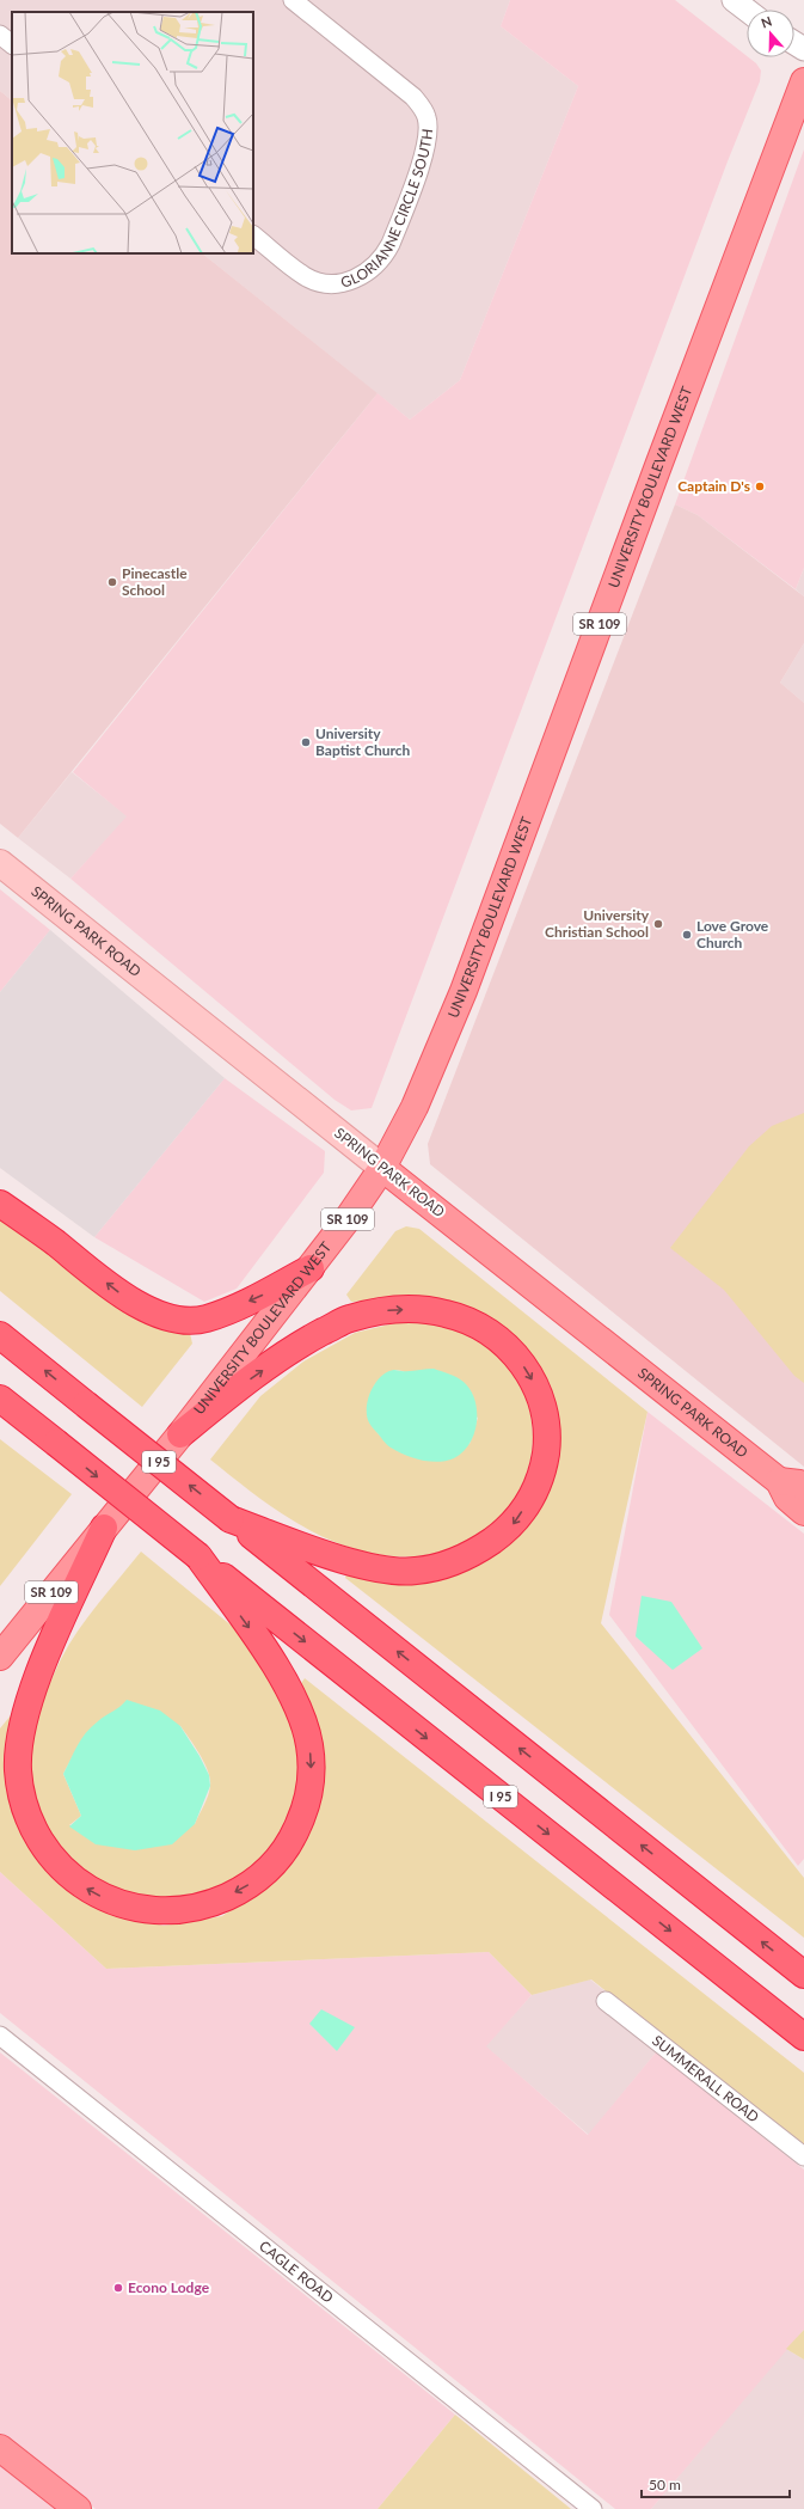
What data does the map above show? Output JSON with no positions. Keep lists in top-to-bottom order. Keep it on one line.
{"streets":{"highway":["I 95"],"main road":["UNIVERSITY BOULEVARD WEST","SR 109","SPRING PARK ROAD"],"street":["GLORIANNE CIRCLE SOUTH","SUMMERALL ROAD","CAGLE ROAD"]},"crossings":[["UNIVERSITY BOULEVARD WEST","SPRING PARK ROAD"]],"places":["Captain D's","Pinecastle School","University Baptist Church","University Christian School","Love Grove Church","Econo Lodge"],"scale_bar":"50 m","north":"top"}
